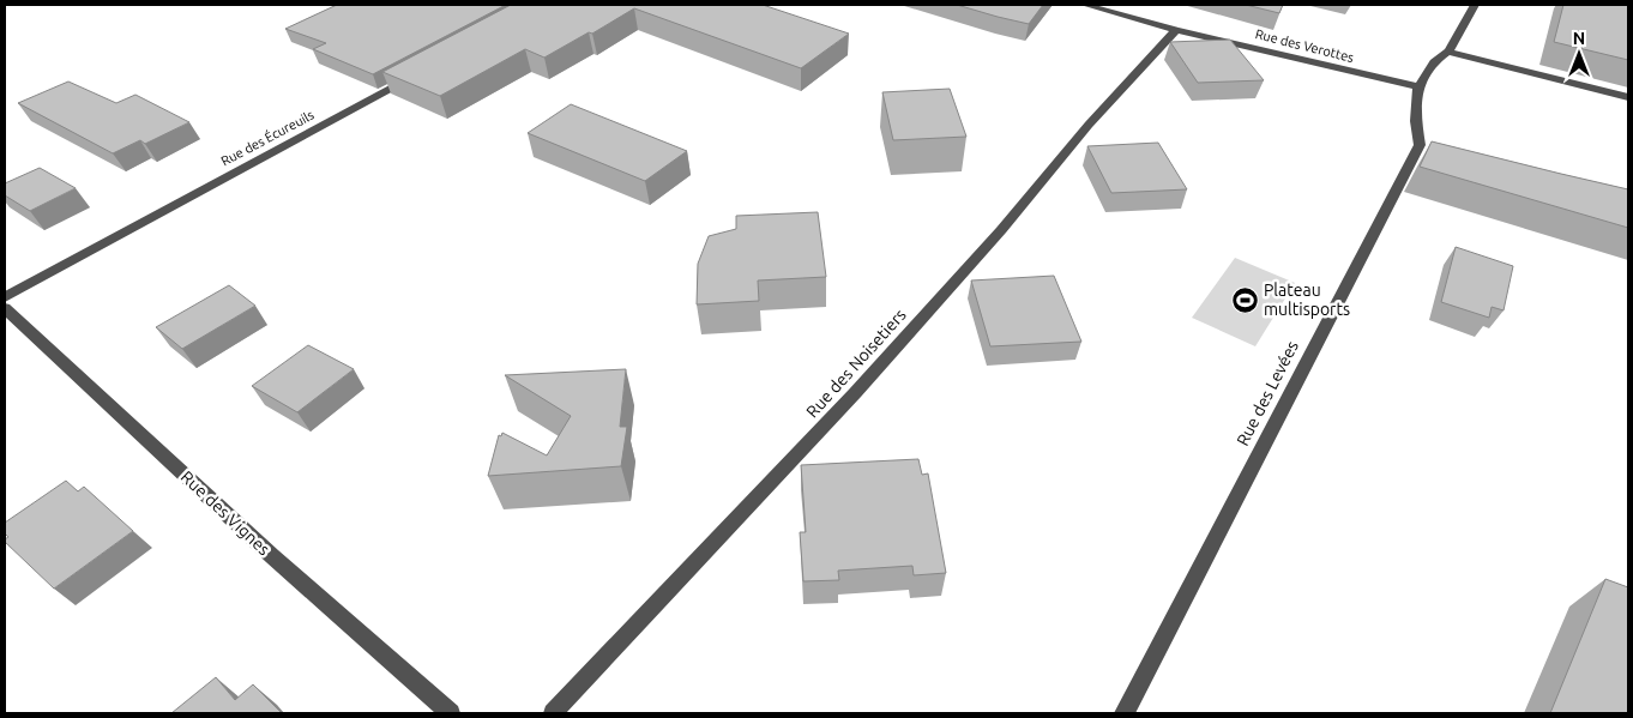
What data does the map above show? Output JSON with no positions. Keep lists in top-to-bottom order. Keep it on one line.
{"streets":{"street":["Rue des Verottes","Rue des Écureuils","Rue des Noisetiers","Rue des Levées","Rue des Vignes"]},"crossings":[["Rue des Verottes","Rue des Noisetiers"],["Rue des Verottes","Rue des Levées"]],"places":{"sports":["Plateau multisports"]},"north":"top"}
